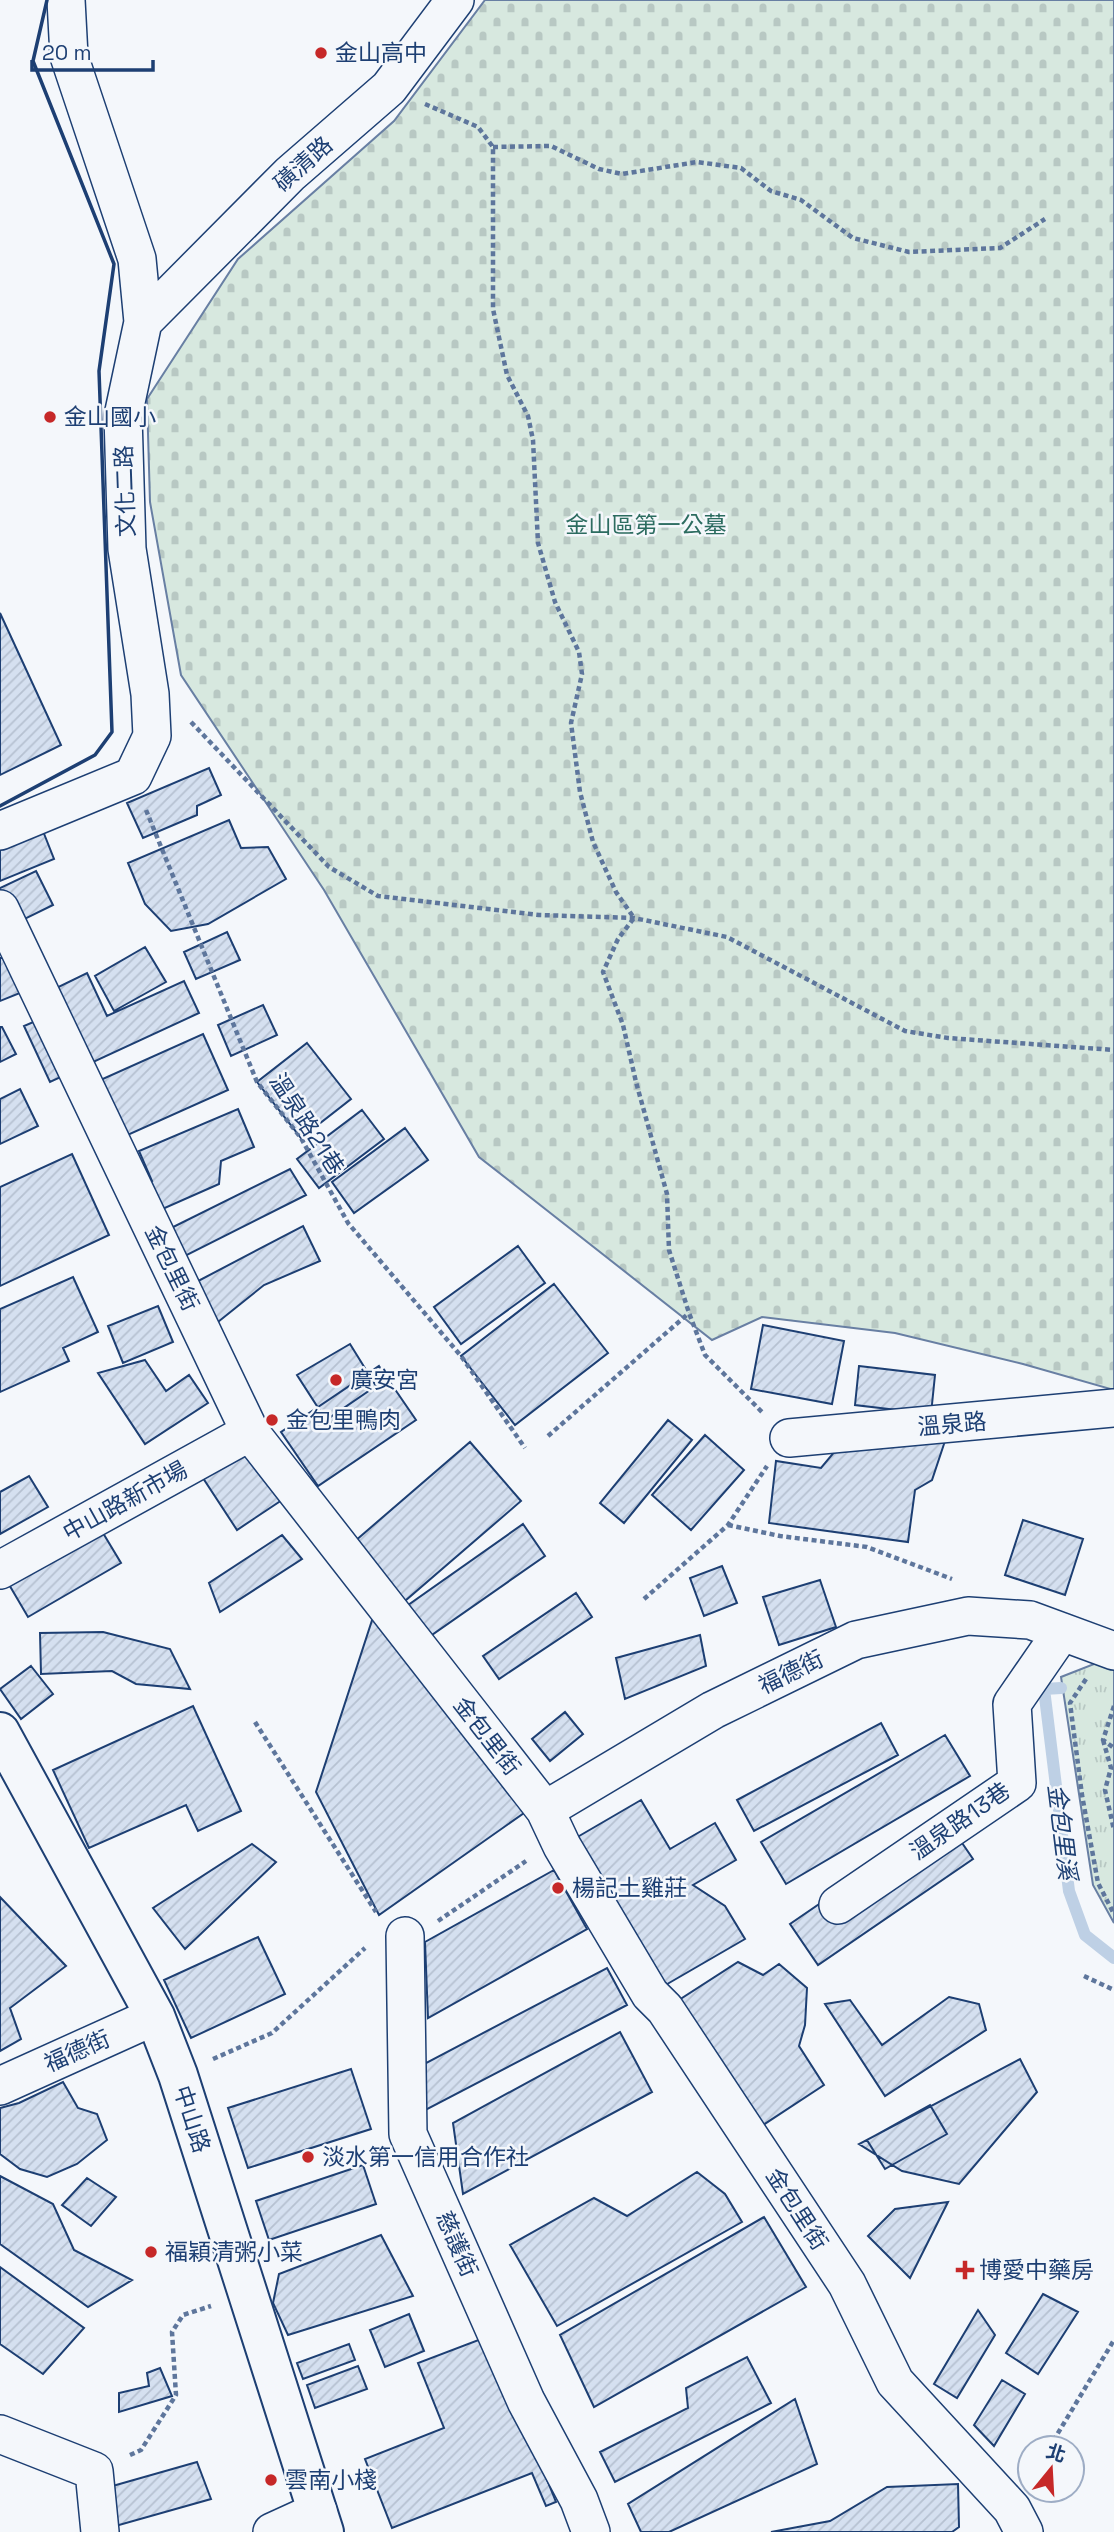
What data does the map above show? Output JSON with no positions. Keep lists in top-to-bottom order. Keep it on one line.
{"streets":{"street":["磺清路","文化二路","金包里街","溫泉路","中山路新市場","福德街","溫泉路13巷","中山路","慈護街"],"path":["溫泉路21巷"]},"crossings":[["磺清路","文化二路"],["文化二路","溫泉路21巷"],["金包里街","中山路新市場"],["金包里街","福德街"],["福德街","溫泉路13巷"],["福德街","中山路"]],"water":["金包里溪"],"parks":["金山區第一公墓"],"places":{"other":["金山高中","金山國小","廣安宮","金包里鴨肉","楊記土雞莊","淡水第一信用合作社","福穎清粥小菜","雲南小棧"],"health":["博愛中藥房"]},"scale_bar":"20 m","north":"top"}
